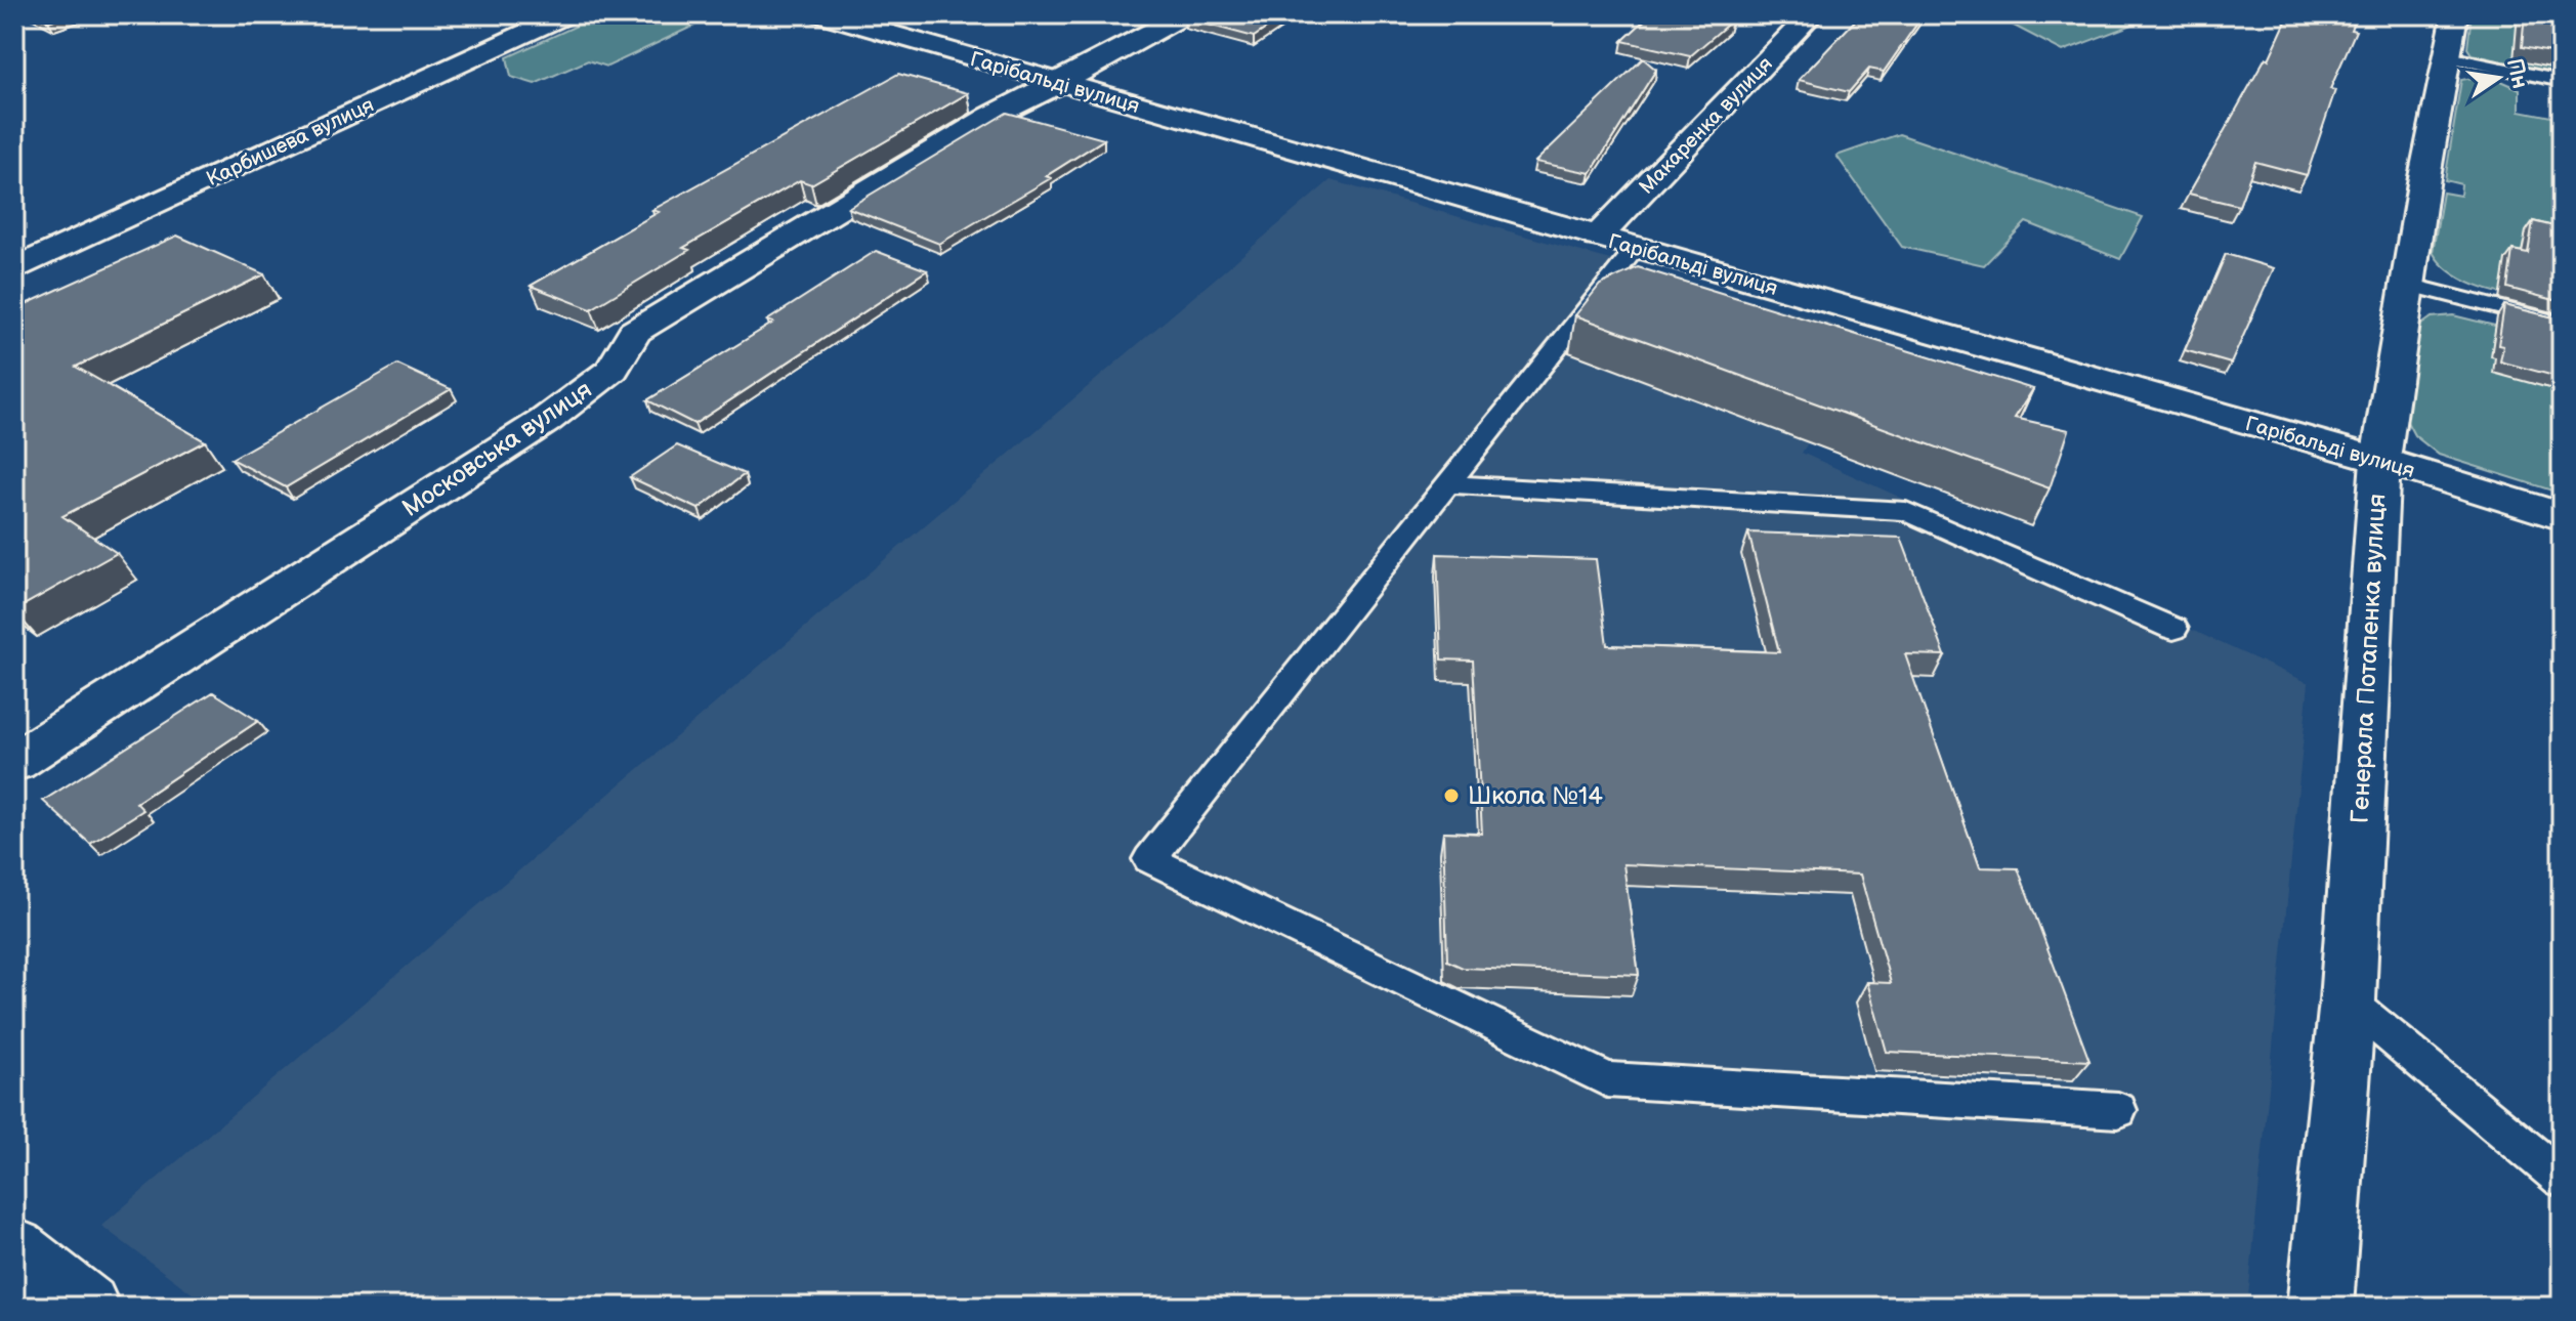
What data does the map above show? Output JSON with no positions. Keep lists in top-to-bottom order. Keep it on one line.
{"streets":{"street":["Гарібальді вулиця","Макаренка вулиця","Карбишева вулиця","Московська вулиця","Генерала Потапенка вулиця"]},"crossings":[["Гарібальді вулиця","Макаренка вулиця"],["Гарібальді вулиця","Московська вулиця"],["Гарібальді вулиця","Генерала Потапенка вулиця"]],"places":["Школа №14"],"north":"right"}
